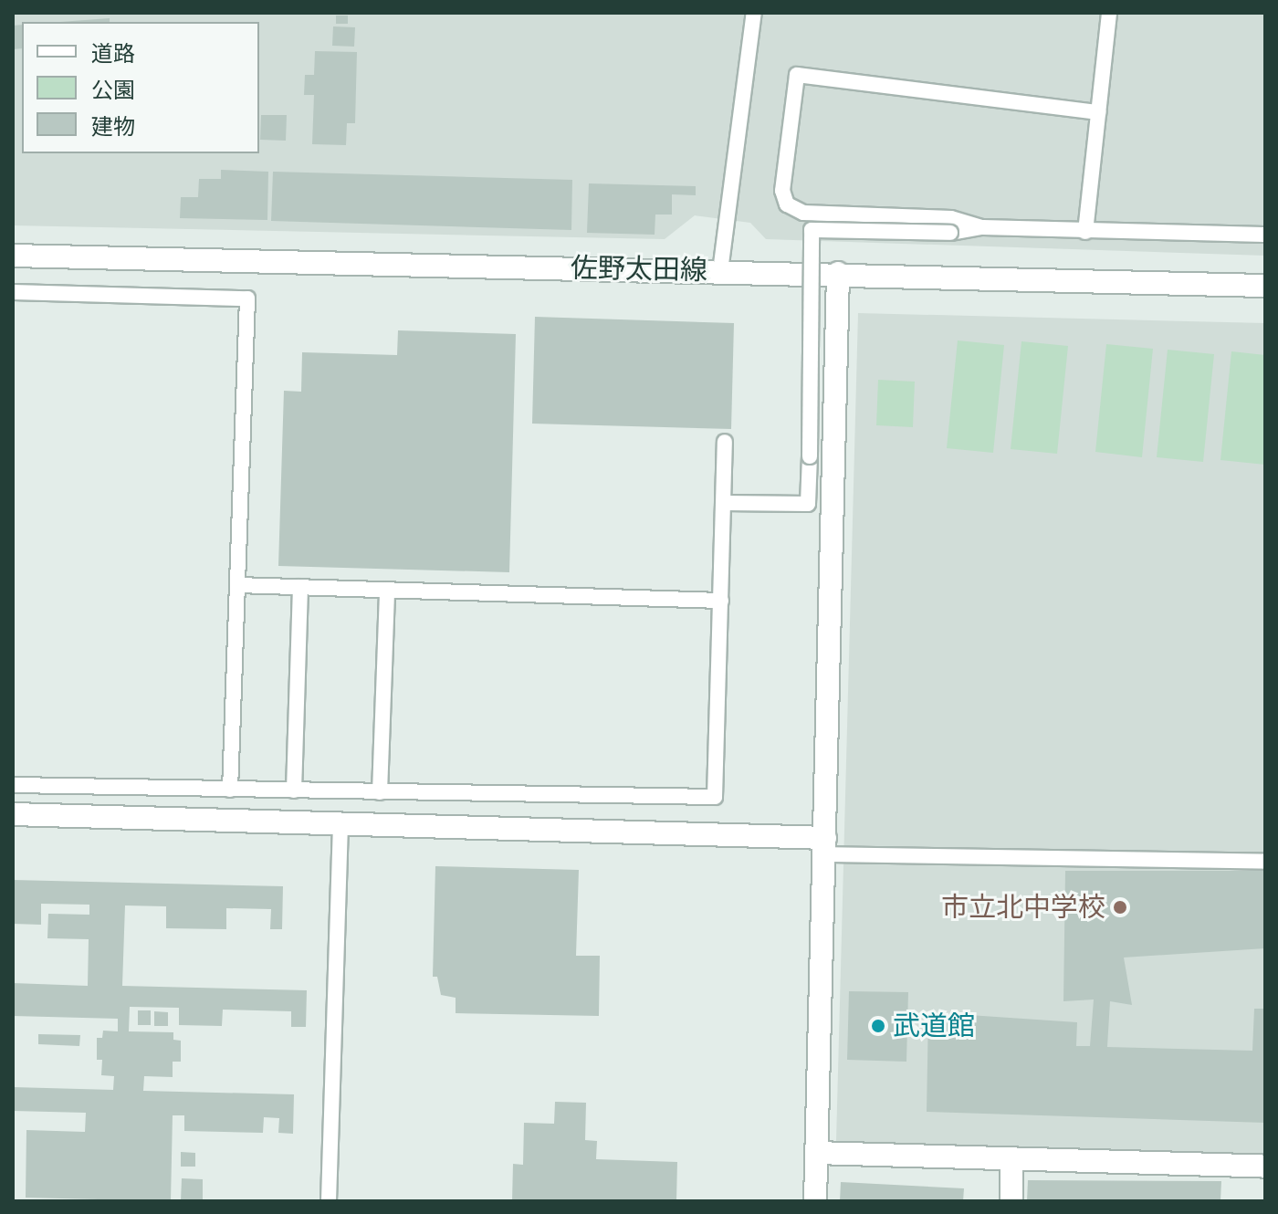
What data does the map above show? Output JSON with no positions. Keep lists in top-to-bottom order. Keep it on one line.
{"streets":{"street":["佐野太田線"]},"places":["市立北中学校","武道館"],"legend":["道路","公園","建物"]}
